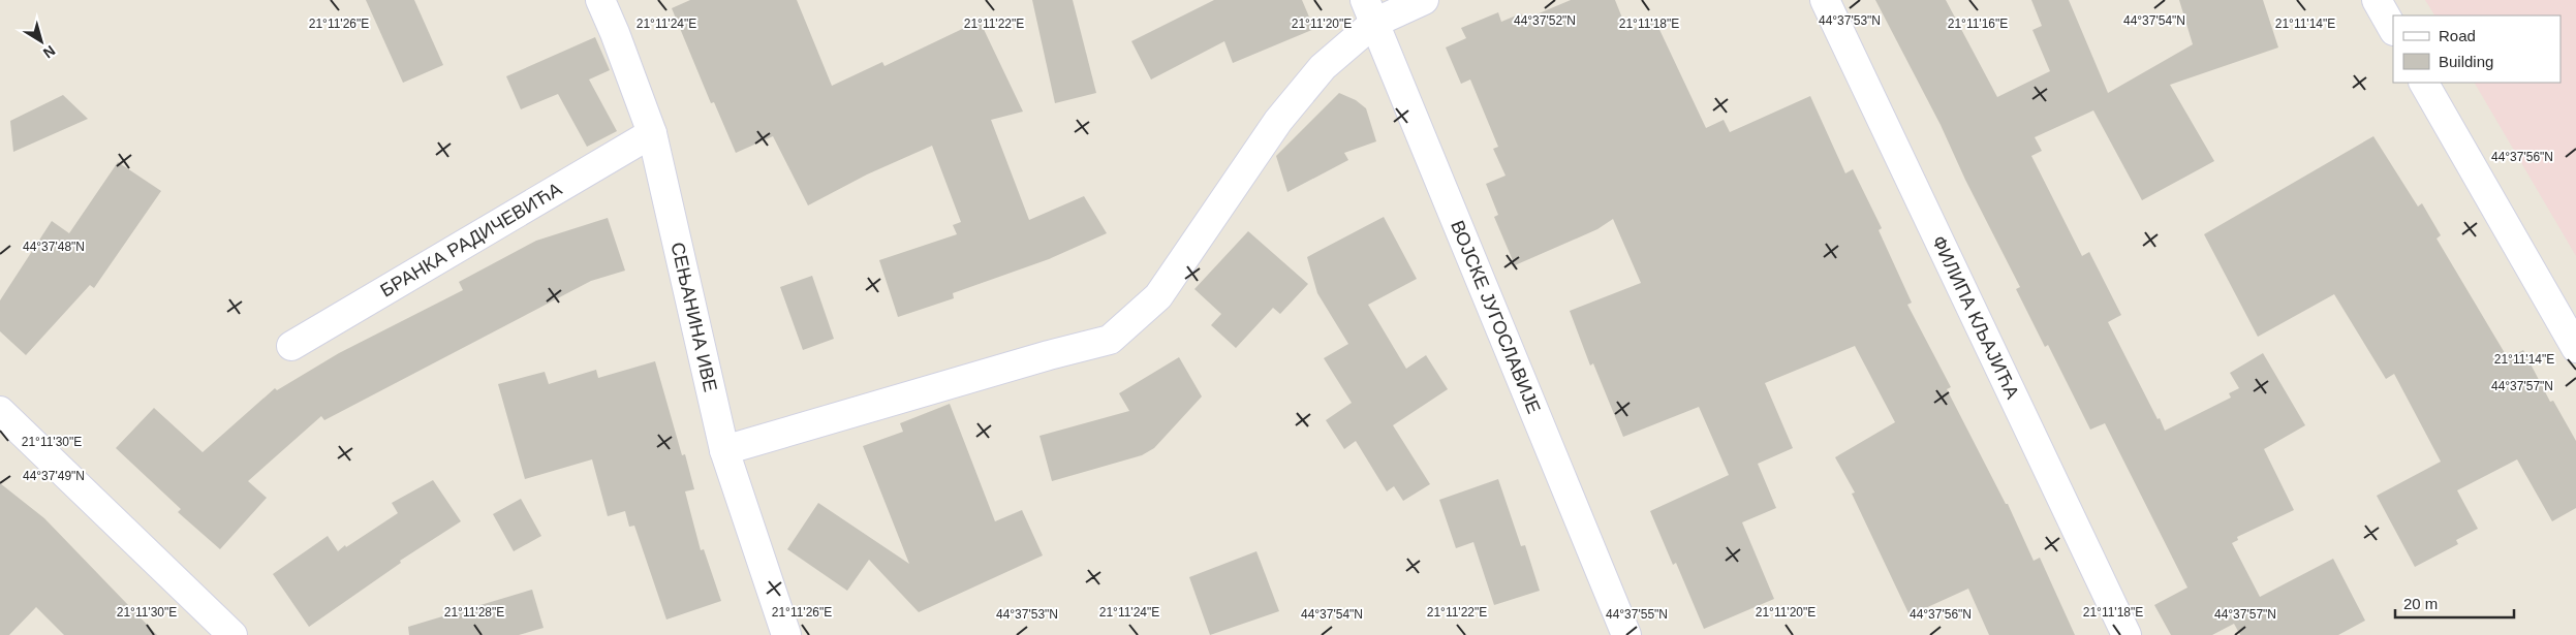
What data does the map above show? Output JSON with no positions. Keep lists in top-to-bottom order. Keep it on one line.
{"streets":{"street":["БРАНКА РАДИЧЕВИЋА","СЕЊАНИНА ИВЕ","ВОЈСКЕ ЈУГОСЛАВИЈЕ","ФИЛИПА КЉАЈИЋА"]},"crossings":[["БРАНКА РАДИЧЕВИЋА","СЕЊАНИНА ИВЕ"]],"legend":["Road","Building"],"scale_bar":"20 m","north":"bottom right","coordinates":["44°37'52\"N","44°37'53\"N","44°37'54\"N","21°11'26\"E","21°11'24\"E","21°11'22\"E","21°11'20\"E","21°11'18\"E","21°11'16\"E","21°11'14\"E","44°37'56\"N","44°37'48\"N","44°37'57\"N","21°11'30\"E","44°37'49\"N","21°11'28\"E","44°37'55\"N"]}
